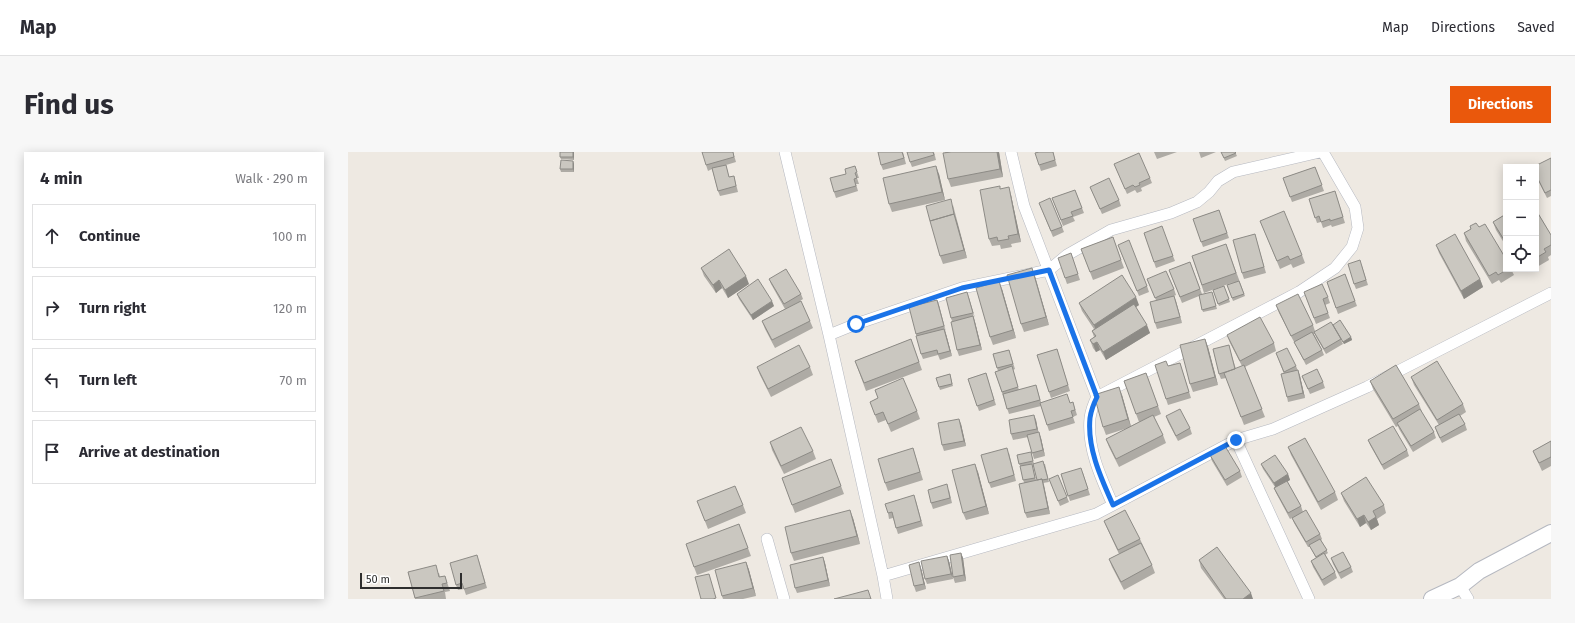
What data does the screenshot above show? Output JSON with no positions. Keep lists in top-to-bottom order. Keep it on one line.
{"scale_bar":"50 m","page":{"header":"Map","nav":["Map","Directions","Saved"],"buttons":"Directions","title":"Find us","heading":["4 min","Walk · 290 m"],"map_buttons":["+","−"],"list":[["Continue","100 m"],["Turn right","120 m"],["Turn left","70 m"],"Arrive at destination"],"scale":"50 m"}}
